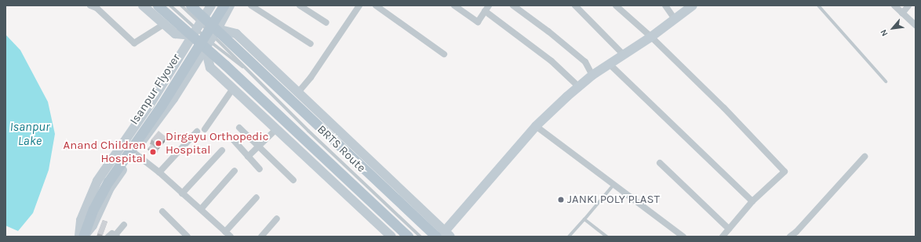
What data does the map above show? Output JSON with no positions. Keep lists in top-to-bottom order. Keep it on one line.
{"streets":{"main road":["Isanpur Flyover"],"lane":["BRTS Route"]},"water":["Isanpur Lake"],"places":["Dirgayu Orthopedic Hospital","Anand Children Hospital","JANKI POLY PLAST"],"north":"bottom left"}
